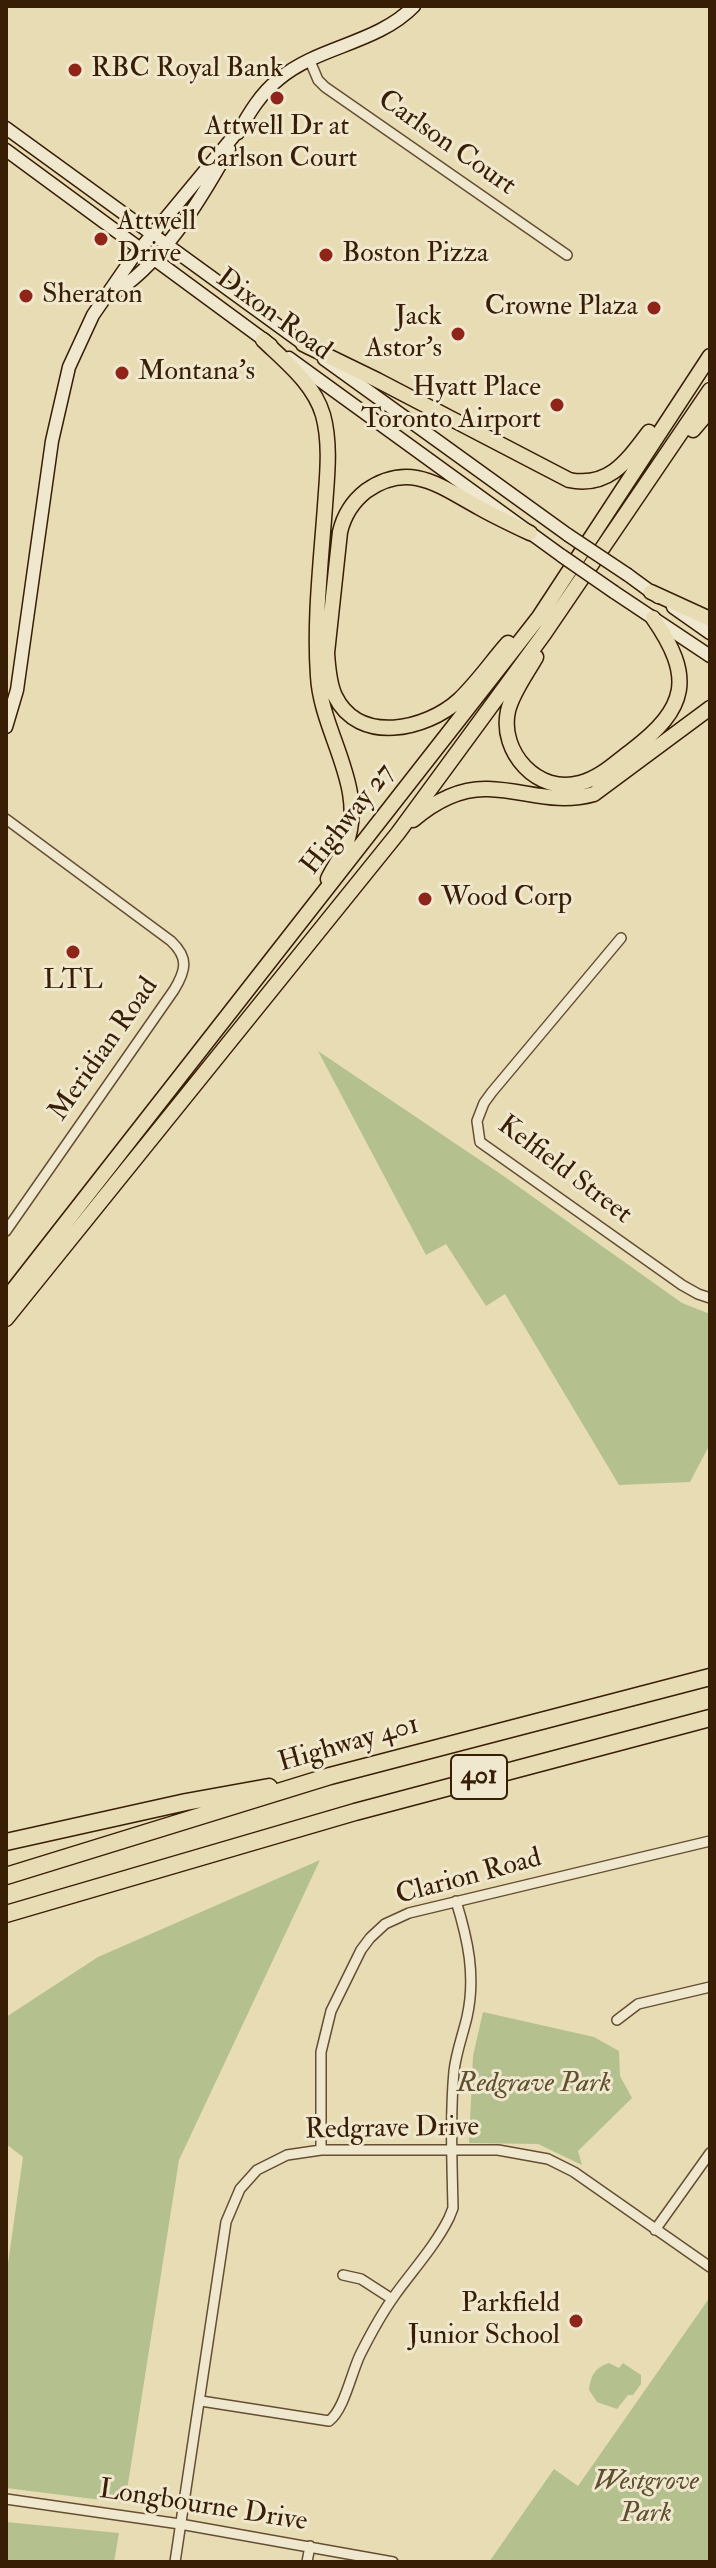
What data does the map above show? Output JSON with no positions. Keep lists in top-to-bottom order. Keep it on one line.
{"streets":{"highway":["Highway 401","401"],"main road":["Dixon Road","Highway 27"],"street":["Carlson Court","Meridian Road","Kelfield Street","Clarion Road","Redgrave Drive","Longbourne Drive"]},"crossings":[["Clarion Road","Redgrave Drive"],["Redgrave Drive","Longbourne Drive"]],"parks":["Redgrave Park","Westgrove Park"],"places":["RBC Royal Bank","Attwell Dr at Carlson Court","Attwell Drive","Boston Pizza","Sheraton","Crowne Plaza","Jack Astor's","Montana's","Hyatt Place Toronto Airport","Wood Corp","LTL","Parkfield Junior School"]}
